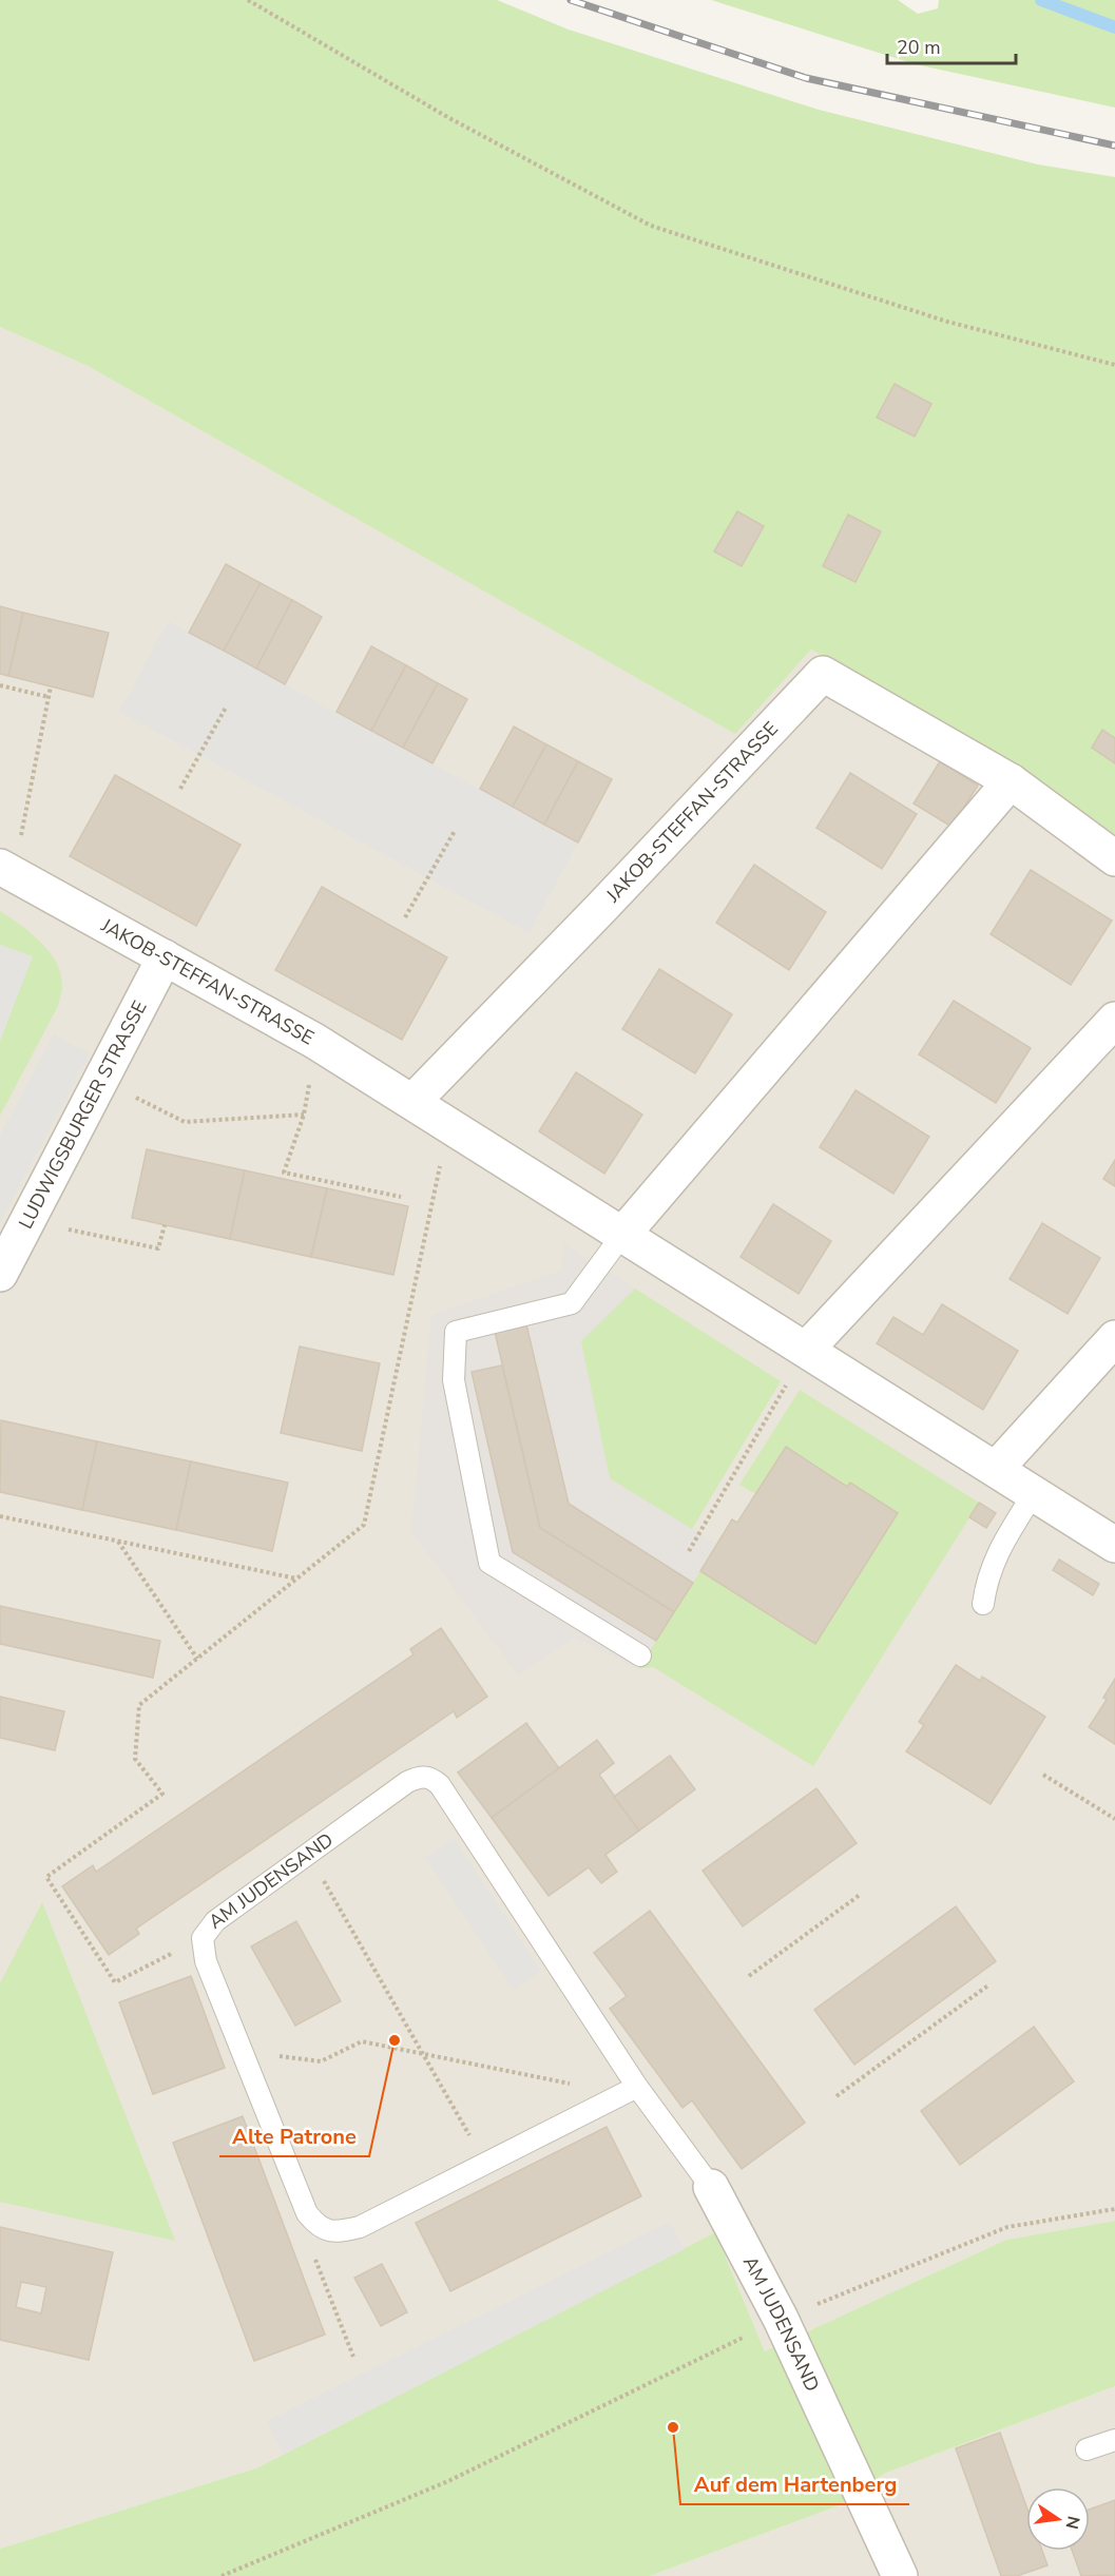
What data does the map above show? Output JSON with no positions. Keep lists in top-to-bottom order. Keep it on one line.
{"streets":{"street":["JAKOB-STEFFAN-STRASSE","LUDWIGSBURGER STRASSE","AM JUDENSAND"]},"crossings":[["JAKOB-STEFFAN-STRASSE","LUDWIGSBURGER STRASSE"]],"places":["Alte Patrone","Auf dem Hartenberg"],"scale_bar":"20 m","north":"right"}
